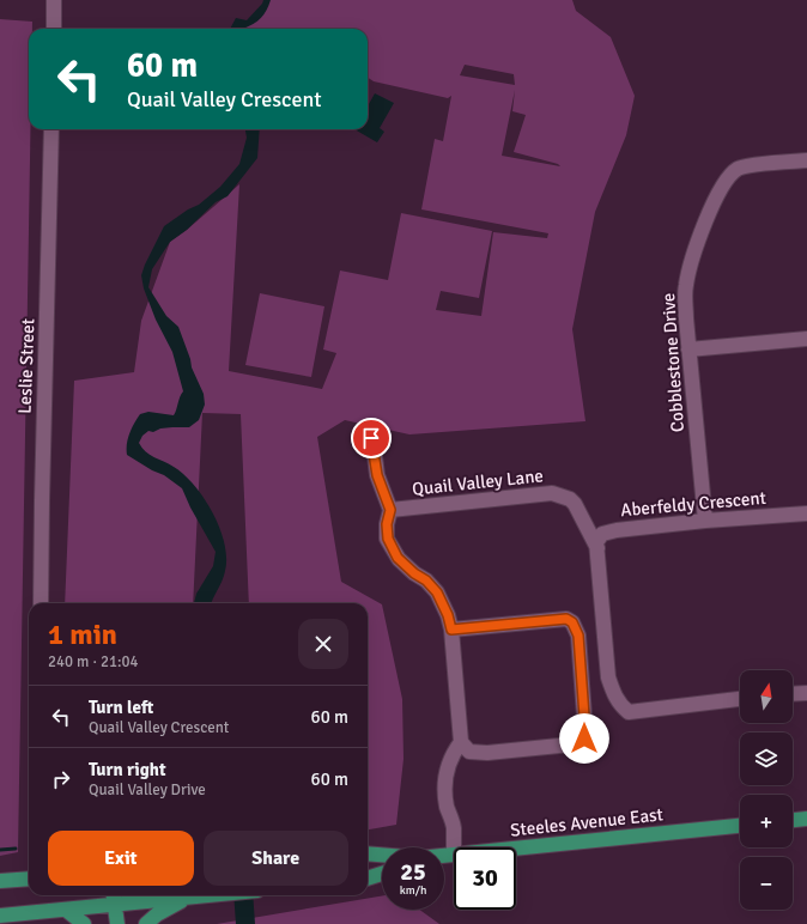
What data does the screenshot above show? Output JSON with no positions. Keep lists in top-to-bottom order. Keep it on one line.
{"streets":{"main road":["Steeles Avenue East"],"street":["Cobblestone Drive","Leslie Street","Quail Valley Lane","Aberfeldy Crescent"]},"crossings":[["Cobblestone Drive","Aberfeldy Crescent"],["Quail Valley Lane","Aberfeldy Crescent"]],"north":"top","page":{"turn":["60 m","Quail Valley Crescent"],"heading":["1 min","240 m · 21:04"],"map_buttons":["+","−"],"list":[{"name":"Turn left","note":"Quail Valley Crescent","value":"60 m"},{"name":"Turn right","note":"Quail Valley Drive","value":"60 m"}],"buttons":["Exit","Share"],"speed":"25 km/h","limit":"30"}}
